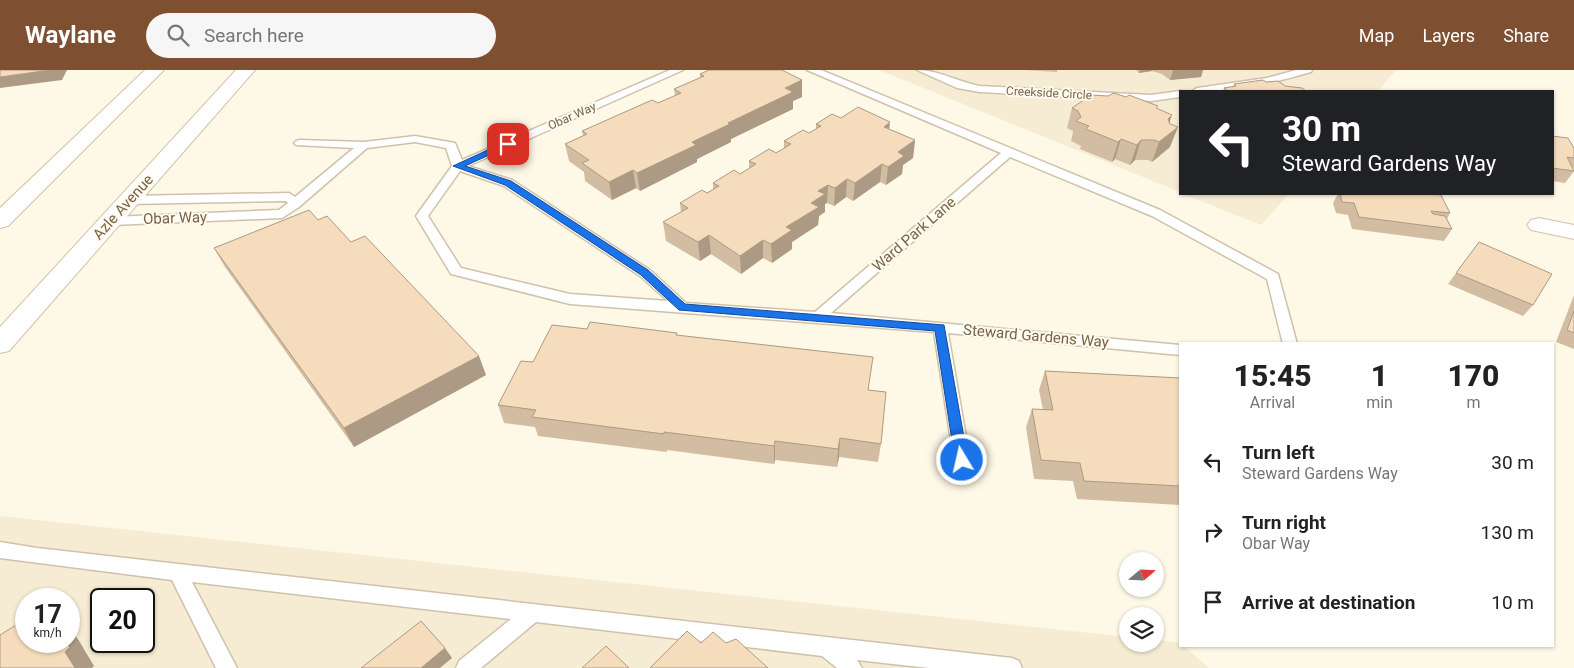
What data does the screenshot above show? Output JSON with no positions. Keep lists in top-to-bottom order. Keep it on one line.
{"streets":{"main road":["Azle Avenue"],"lane":["Creekside Circle","Obar Way","Ward Park Lane","Steward Gardens Way"]},"crossings":[["Obar Way","Azle Avenue"],["Obar Way","Steward Gardens Way"],["Ward Park Lane","Steward Gardens Way"]],"north":"right","page":{"header":"Waylane","search":"Search here","nav":["Map","Layers","Share"],"turn":["30 m","Steward Gardens Way"],"eta":["15:45","Arrival","1","min","170","m"],"list":[{"name":"Turn left","note":"Steward Gardens Way","value":"30 m"},{"name":"Turn right","note":"Obar Way","value":"130 m"},{"name":"Arrive at destination","value":"10 m"}],"speed":"17 km/h","limit":"20"}}
